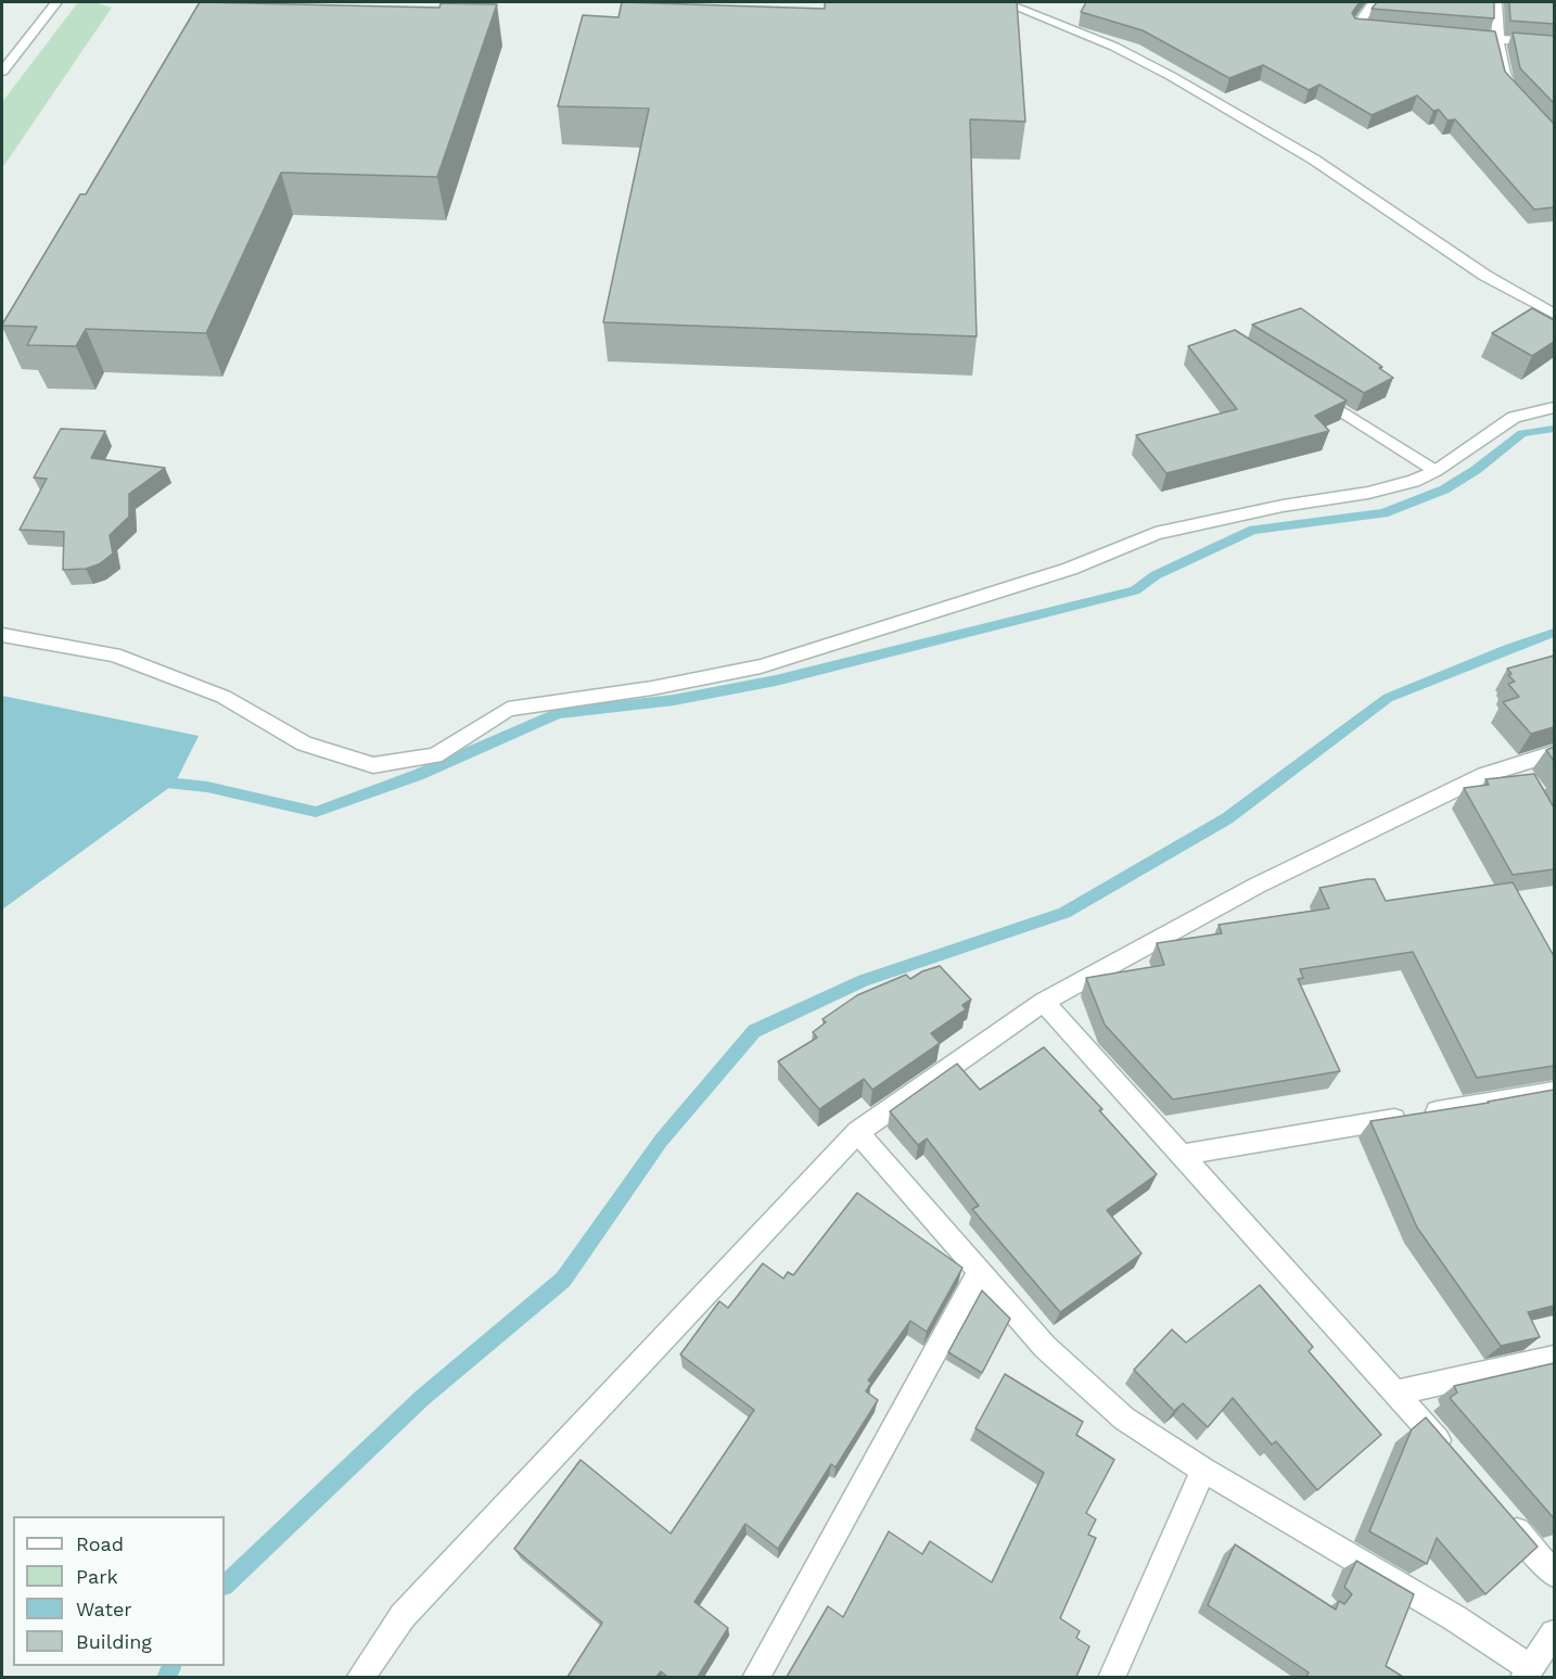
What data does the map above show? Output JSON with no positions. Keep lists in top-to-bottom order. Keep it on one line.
{"legend":["Road","Park","Water","Building"]}
